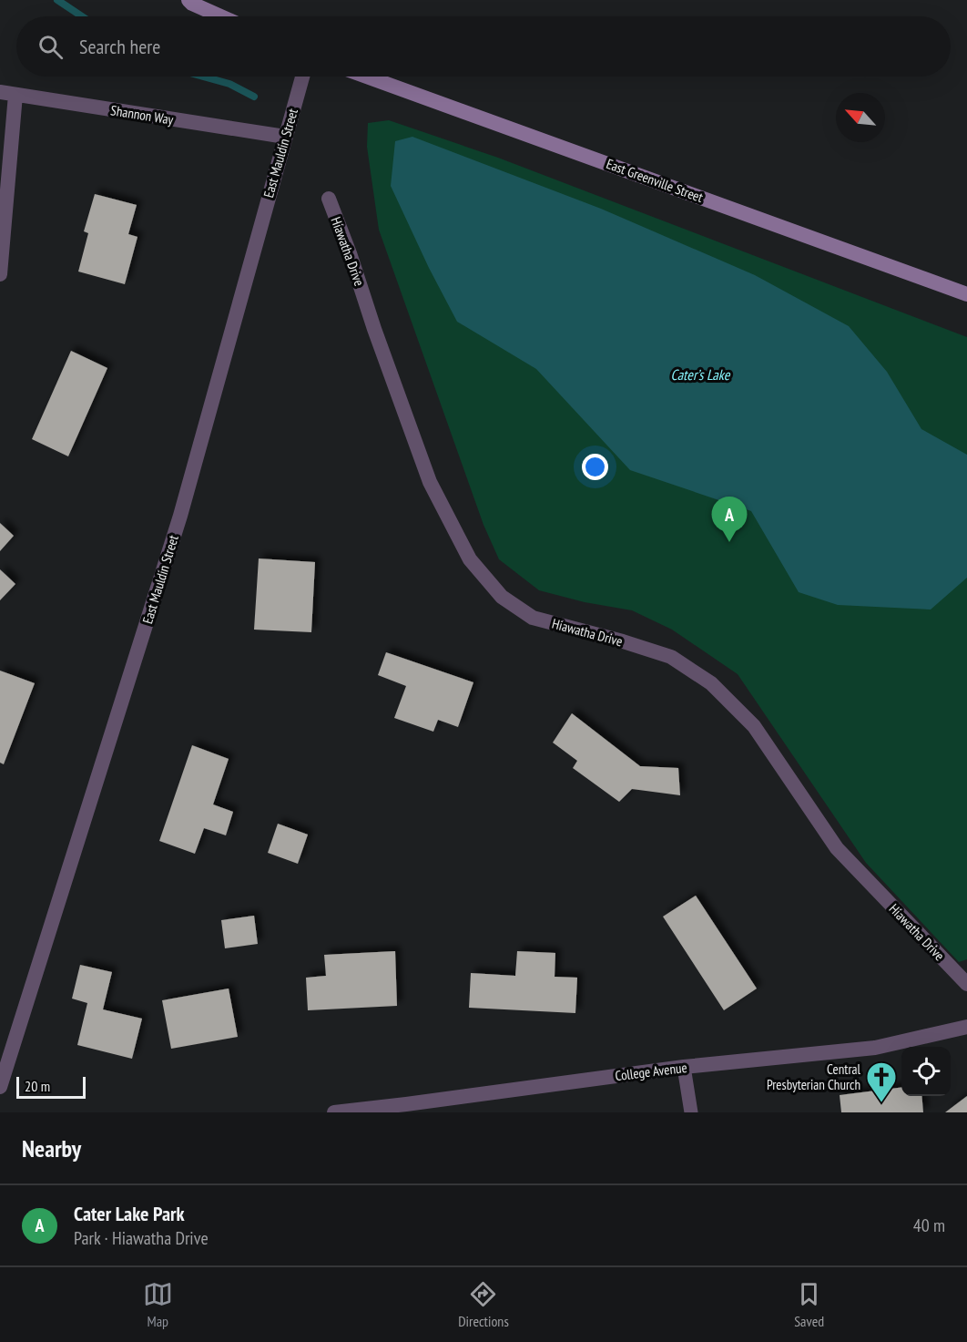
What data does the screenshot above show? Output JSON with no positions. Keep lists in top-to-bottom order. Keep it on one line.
{"streets":{"main road":["East Greenville Street"],"street":["Shannon Way","East Mauldin Street","Hiawatha Drive","College Avenue"]},"crossings":[["Shannon Way","East Mauldin Street"]],"water":["Cater’s Lake"],"places":{"church":["Central Presbyterian Church"]},"scale_bar":"20 m","north":"top left","page":{"search":"Search here","pins":"A","scale":"20 m","heading":"Nearby","list":[{"mark":"A","name":"Cater Lake Park","note":"Park · Hiawatha Drive","value":"40 m"}],"nav":["Map","Directions","Saved"]}}
